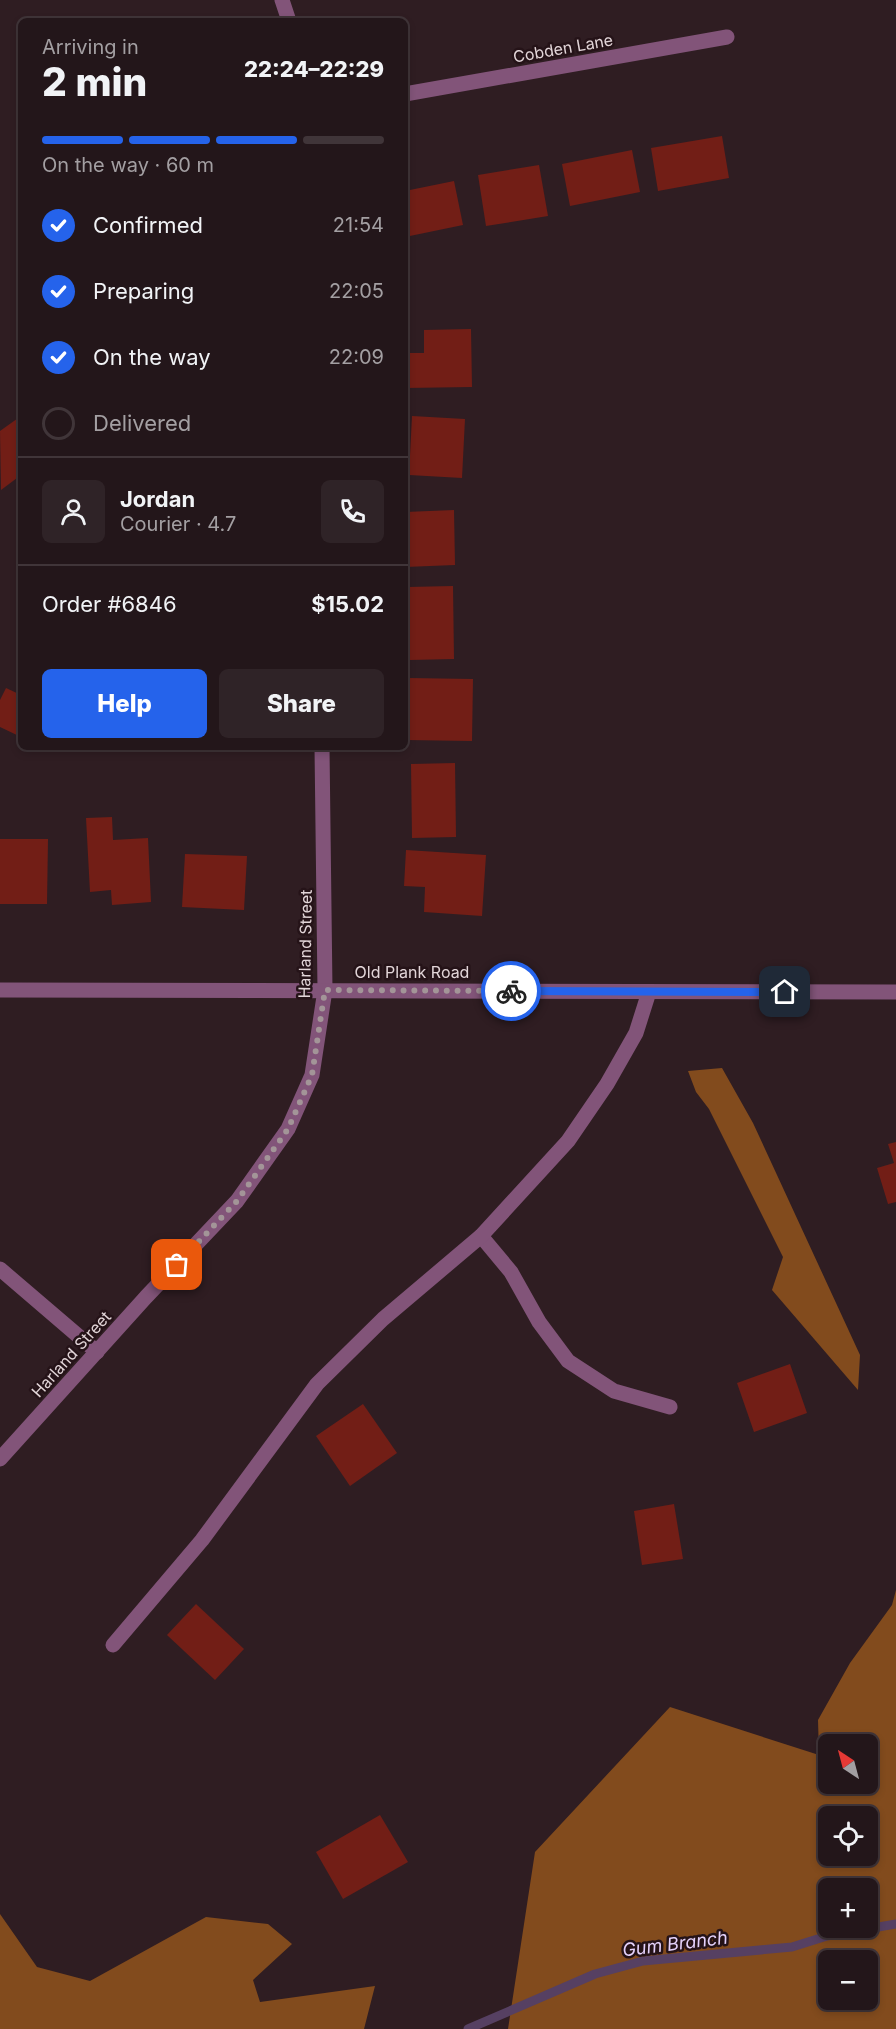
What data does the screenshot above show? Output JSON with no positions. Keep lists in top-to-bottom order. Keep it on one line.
{"streets":{"street":["Cobden Lane","Harland Street","Old Plank Road"]},"crossings":[["Harland Street","Old Plank Road"]],"water":["Gum Branch"],"north":"top left","page":{"heading":["2 min","Arriving in","22:24–22:29"],"panel":["Jordan","Courier · 4.7","Order #6846","$15.02"],"bar":"On the way · 60 m","list":[["Confirmed","21:54"],["Preparing","22:05"],["On the way","22:09"],"Delivered"],"buttons":["Help","Share"],"map_buttons":["+","−"]}}
